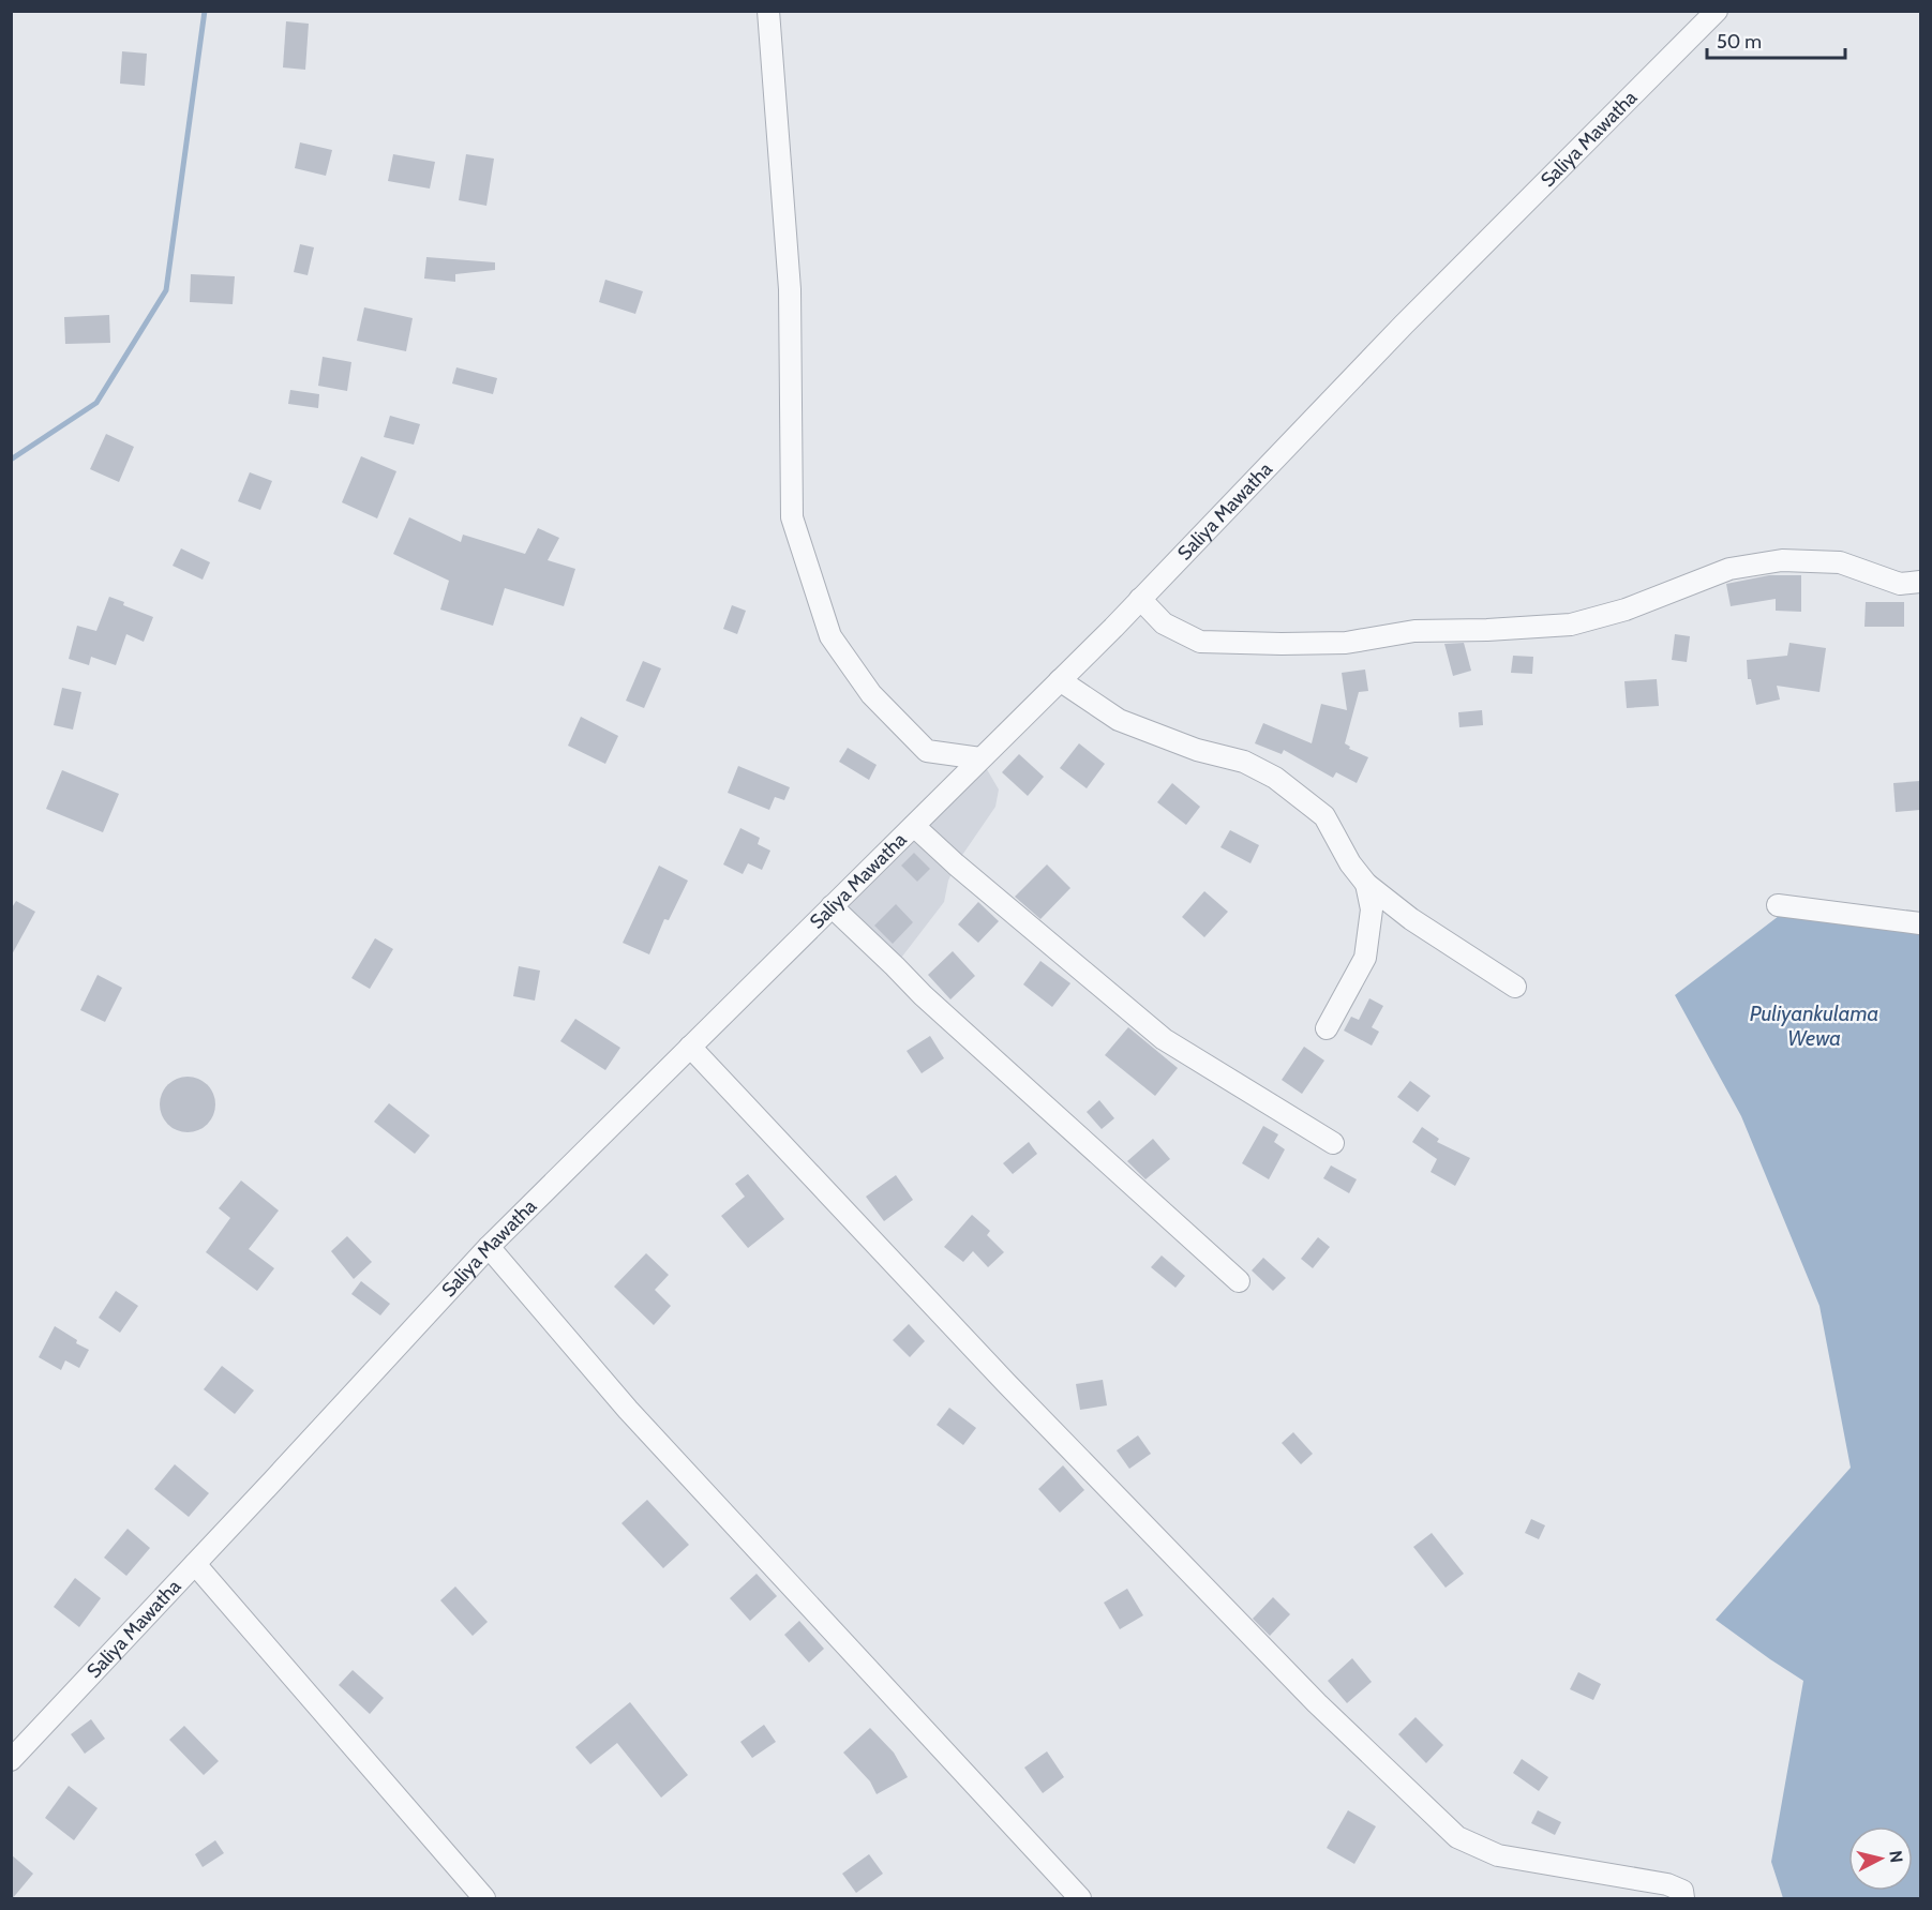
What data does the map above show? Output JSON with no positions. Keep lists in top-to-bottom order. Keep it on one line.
{"streets":{"street":["Saliya Mawatha"]},"water":["Puliyankulama Wewa"],"scale_bar":"50 m","north":"right"}
